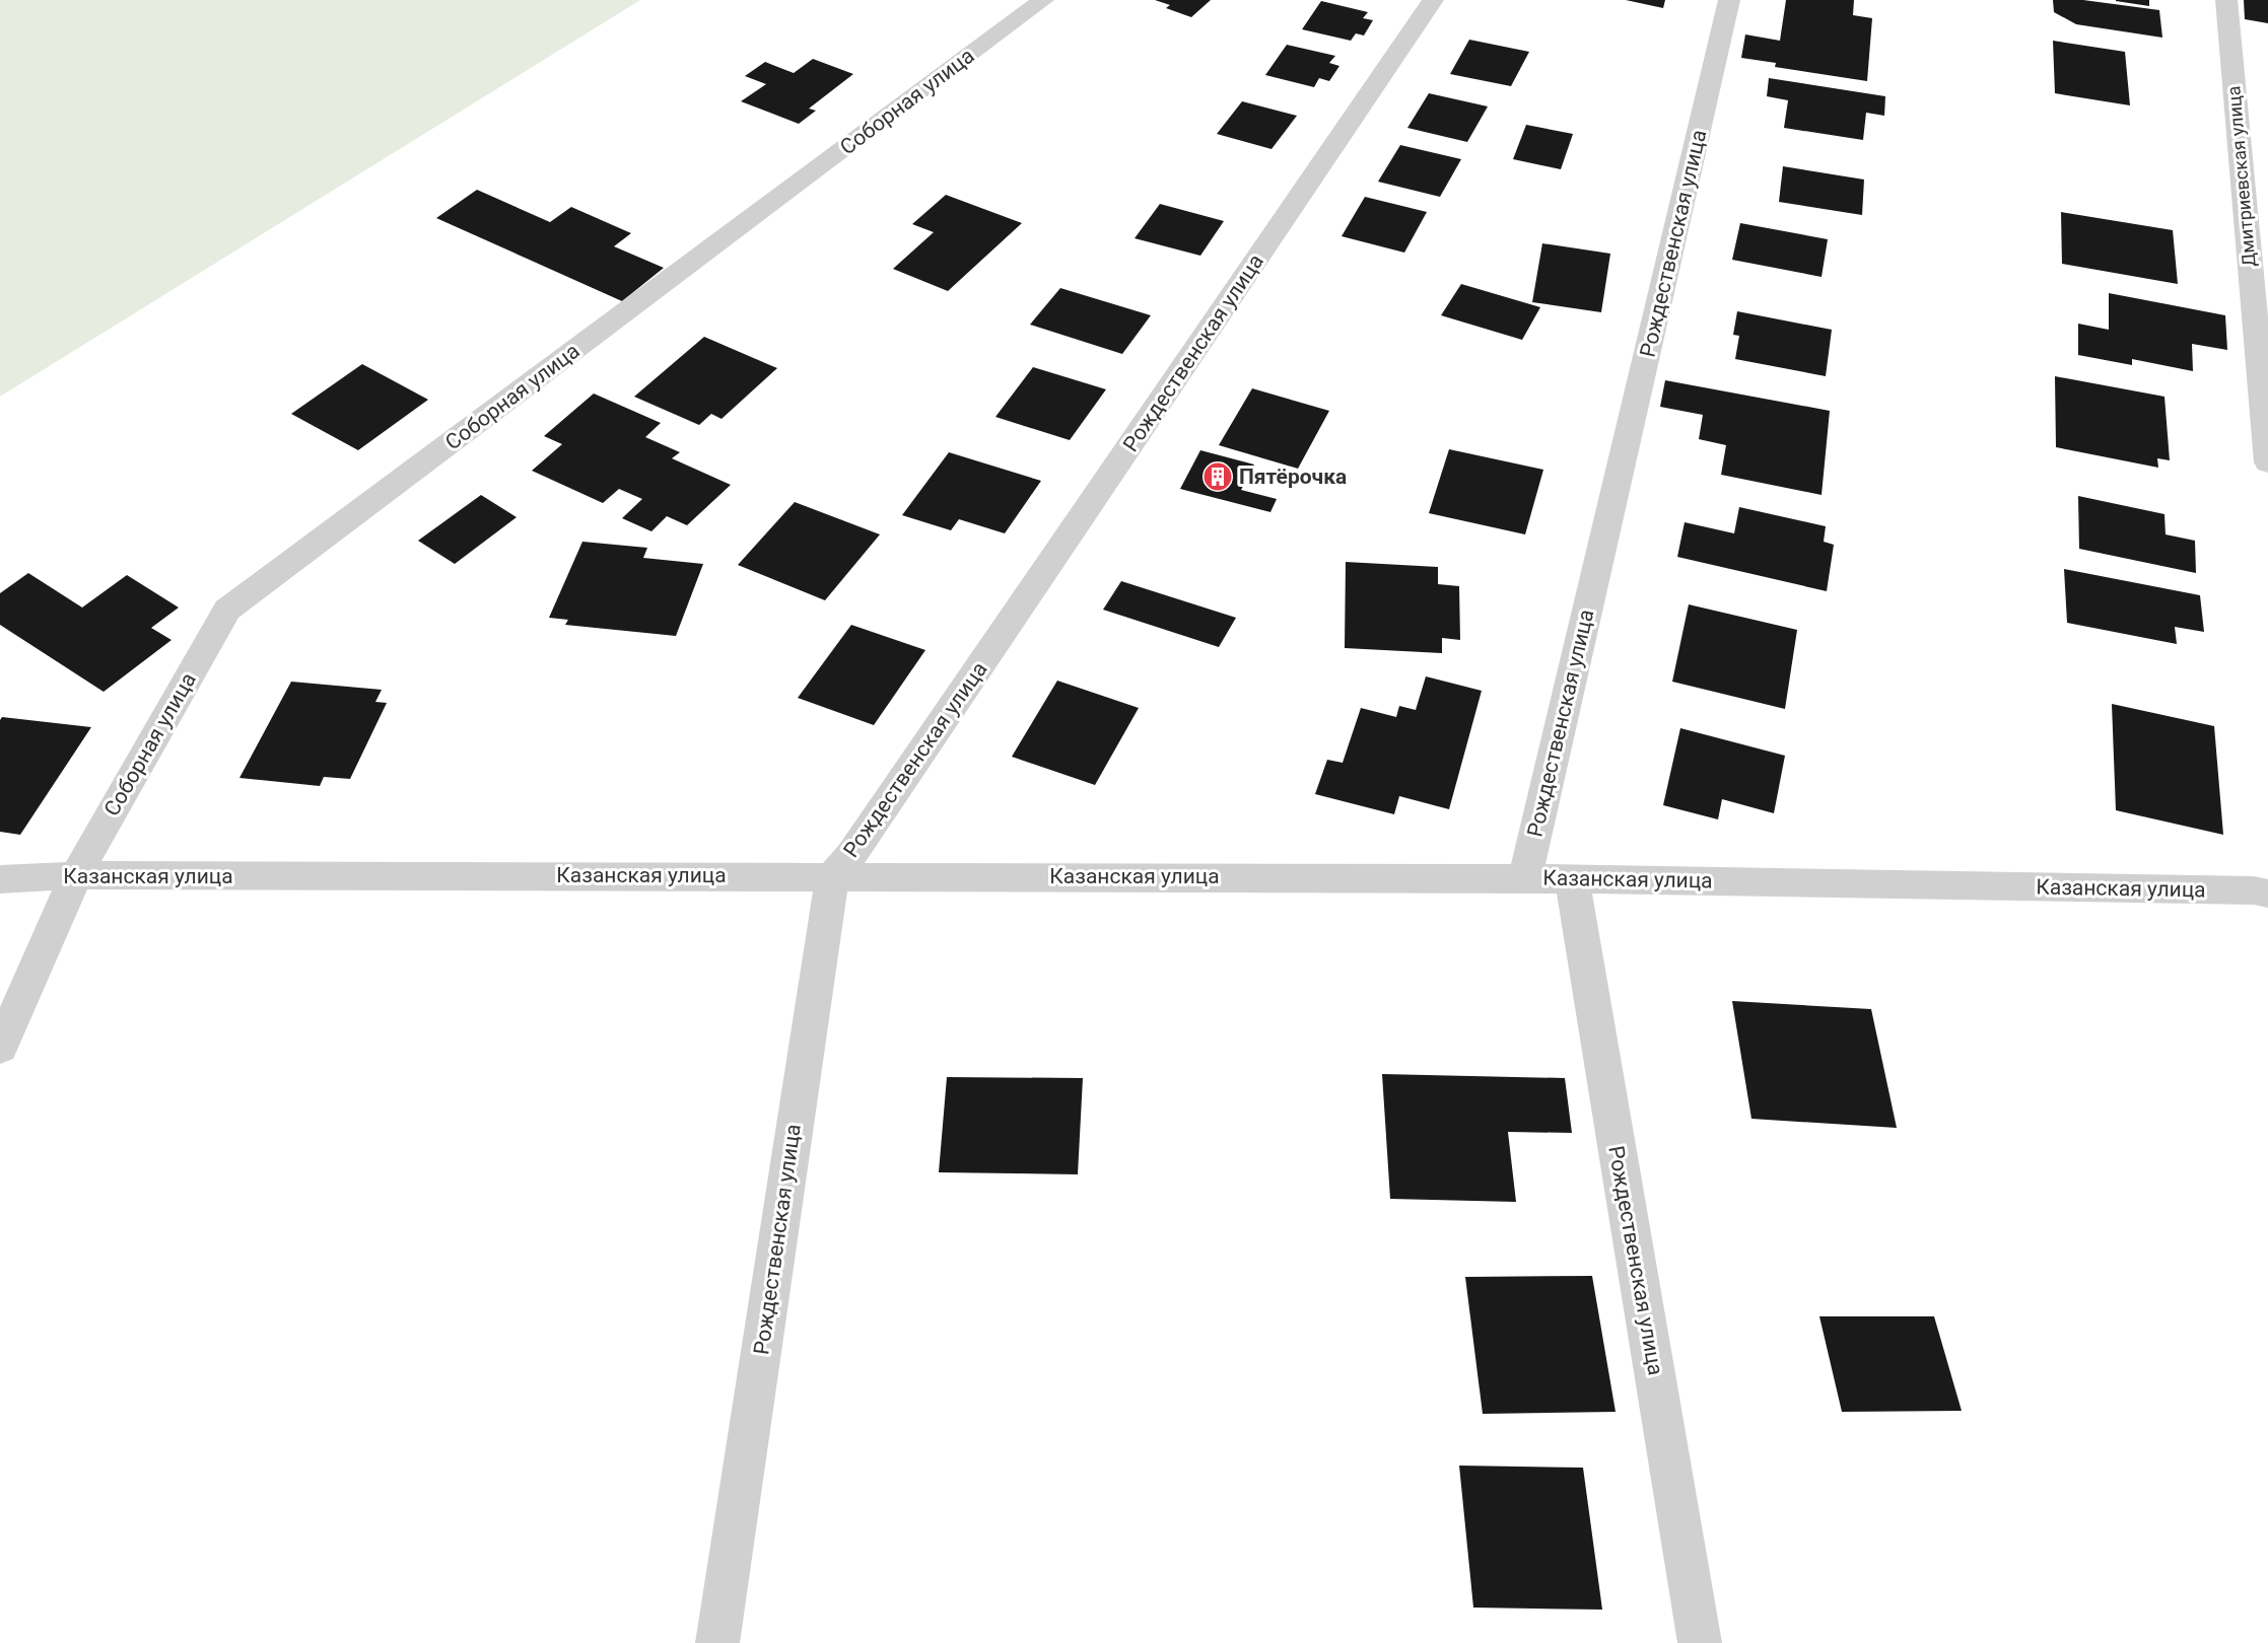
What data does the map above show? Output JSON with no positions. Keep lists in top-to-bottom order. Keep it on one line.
{"streets":{"street":["Соборная улица","Дмитриевская улица","Рождественская улица","Казанская улица"]},"crossings":[["Соборная улица","Казанская улица"],["Рождественская улица","Казанская улица"]],"places":{"building":["Пятёрочка"]}}
